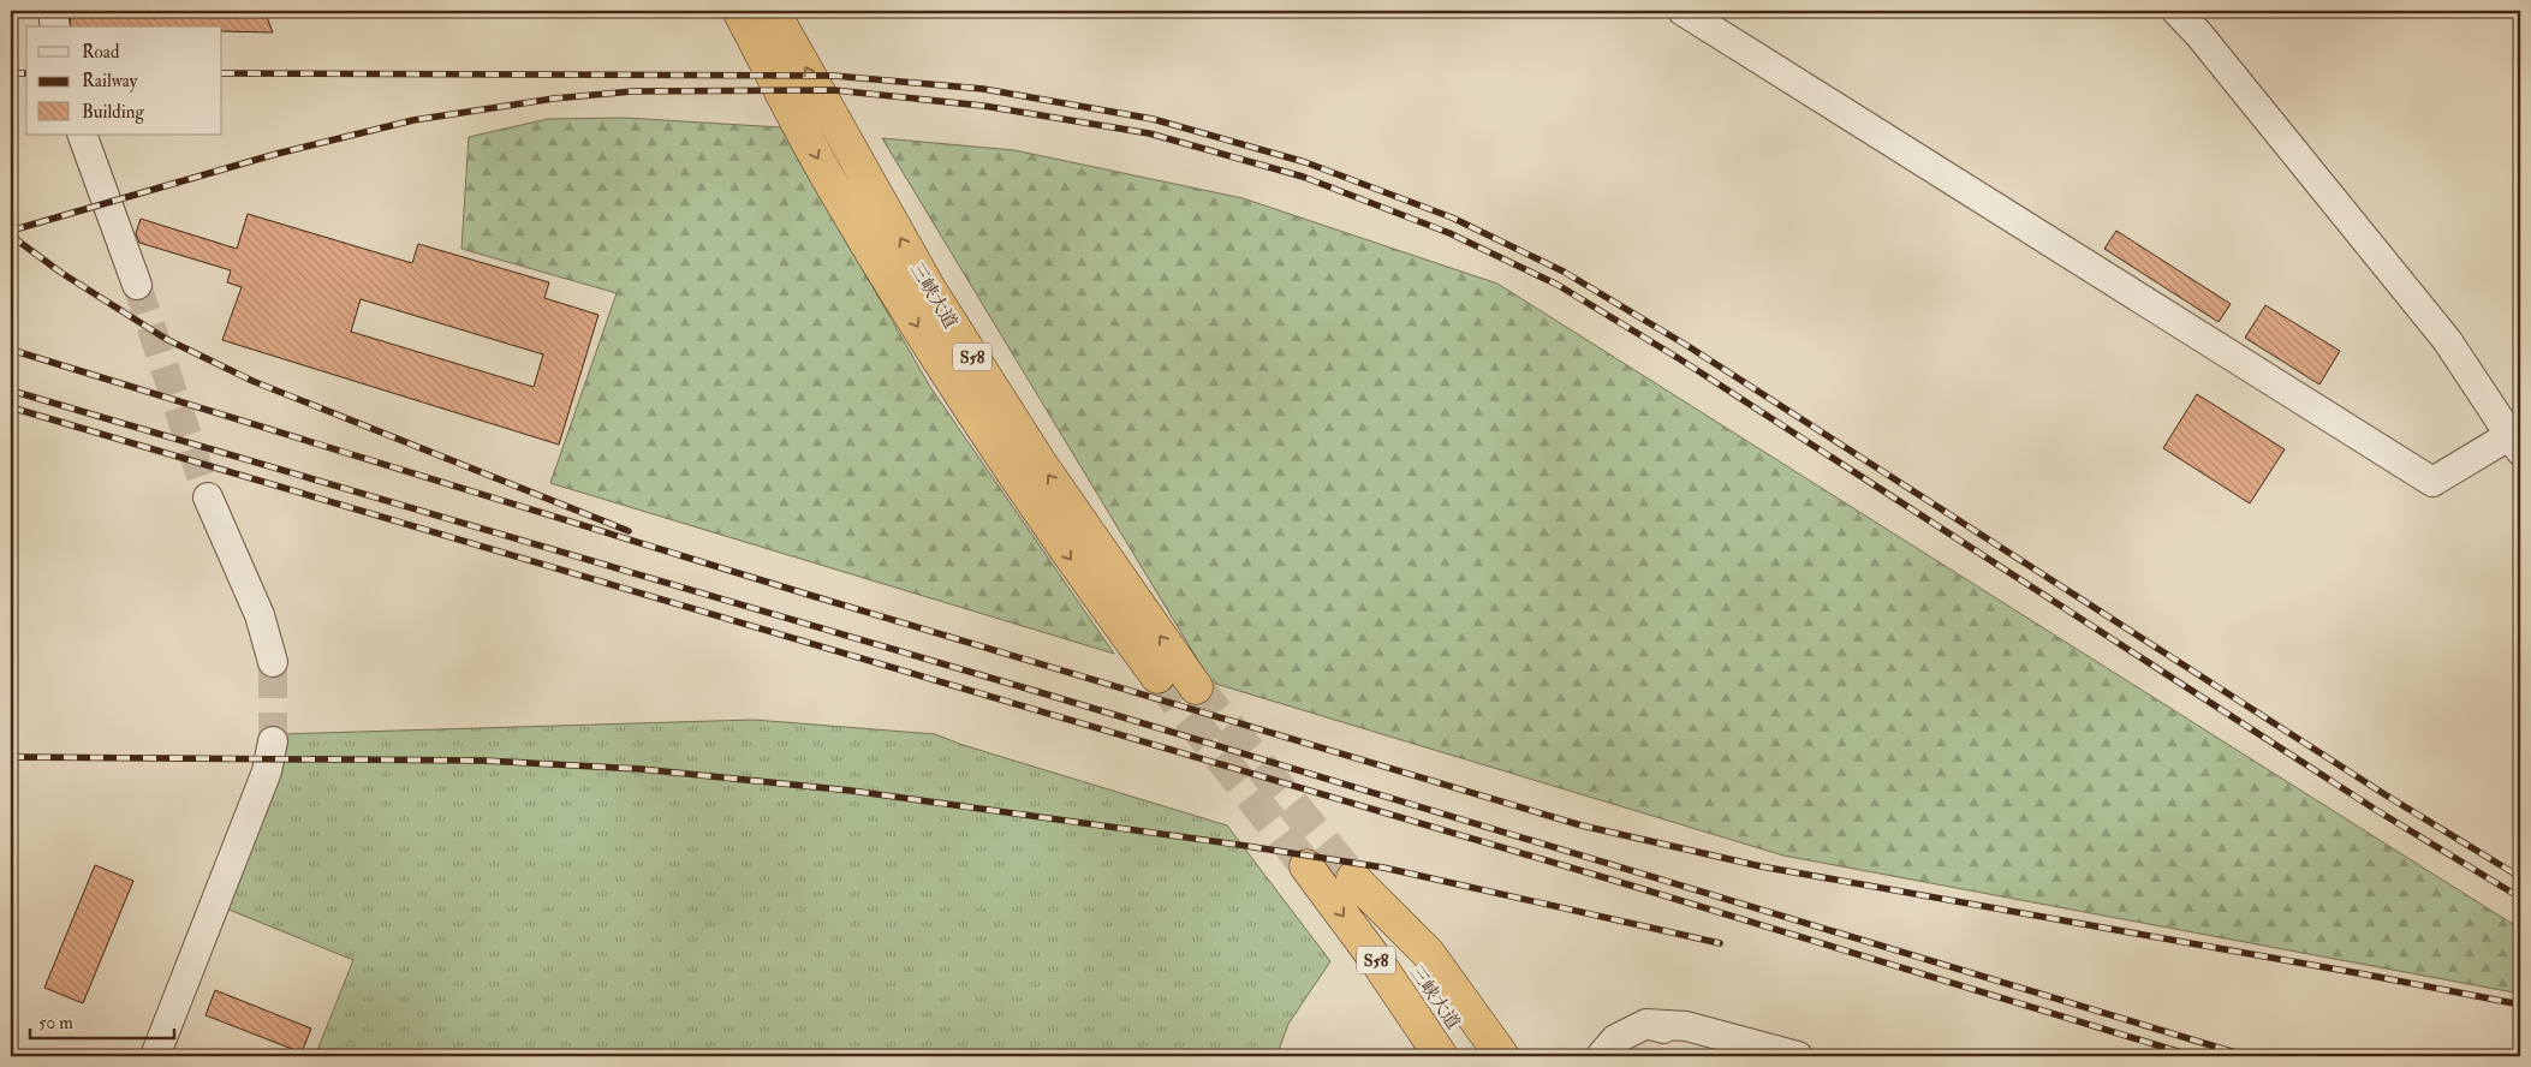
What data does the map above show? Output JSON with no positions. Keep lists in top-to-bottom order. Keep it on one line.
{"streets":{"highway":["三峡大道","S58"]},"legend":["Road","Railway","Building"],"scale_bar":"50 m"}
